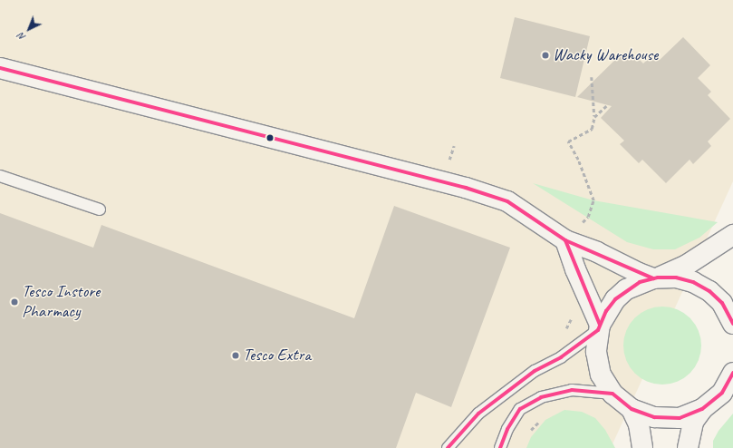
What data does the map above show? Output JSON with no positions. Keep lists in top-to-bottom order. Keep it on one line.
{"places":["Wacky Warehouse","Tesco Instore Pharmacy","Tesco Extra"],"north":"bottom left"}
